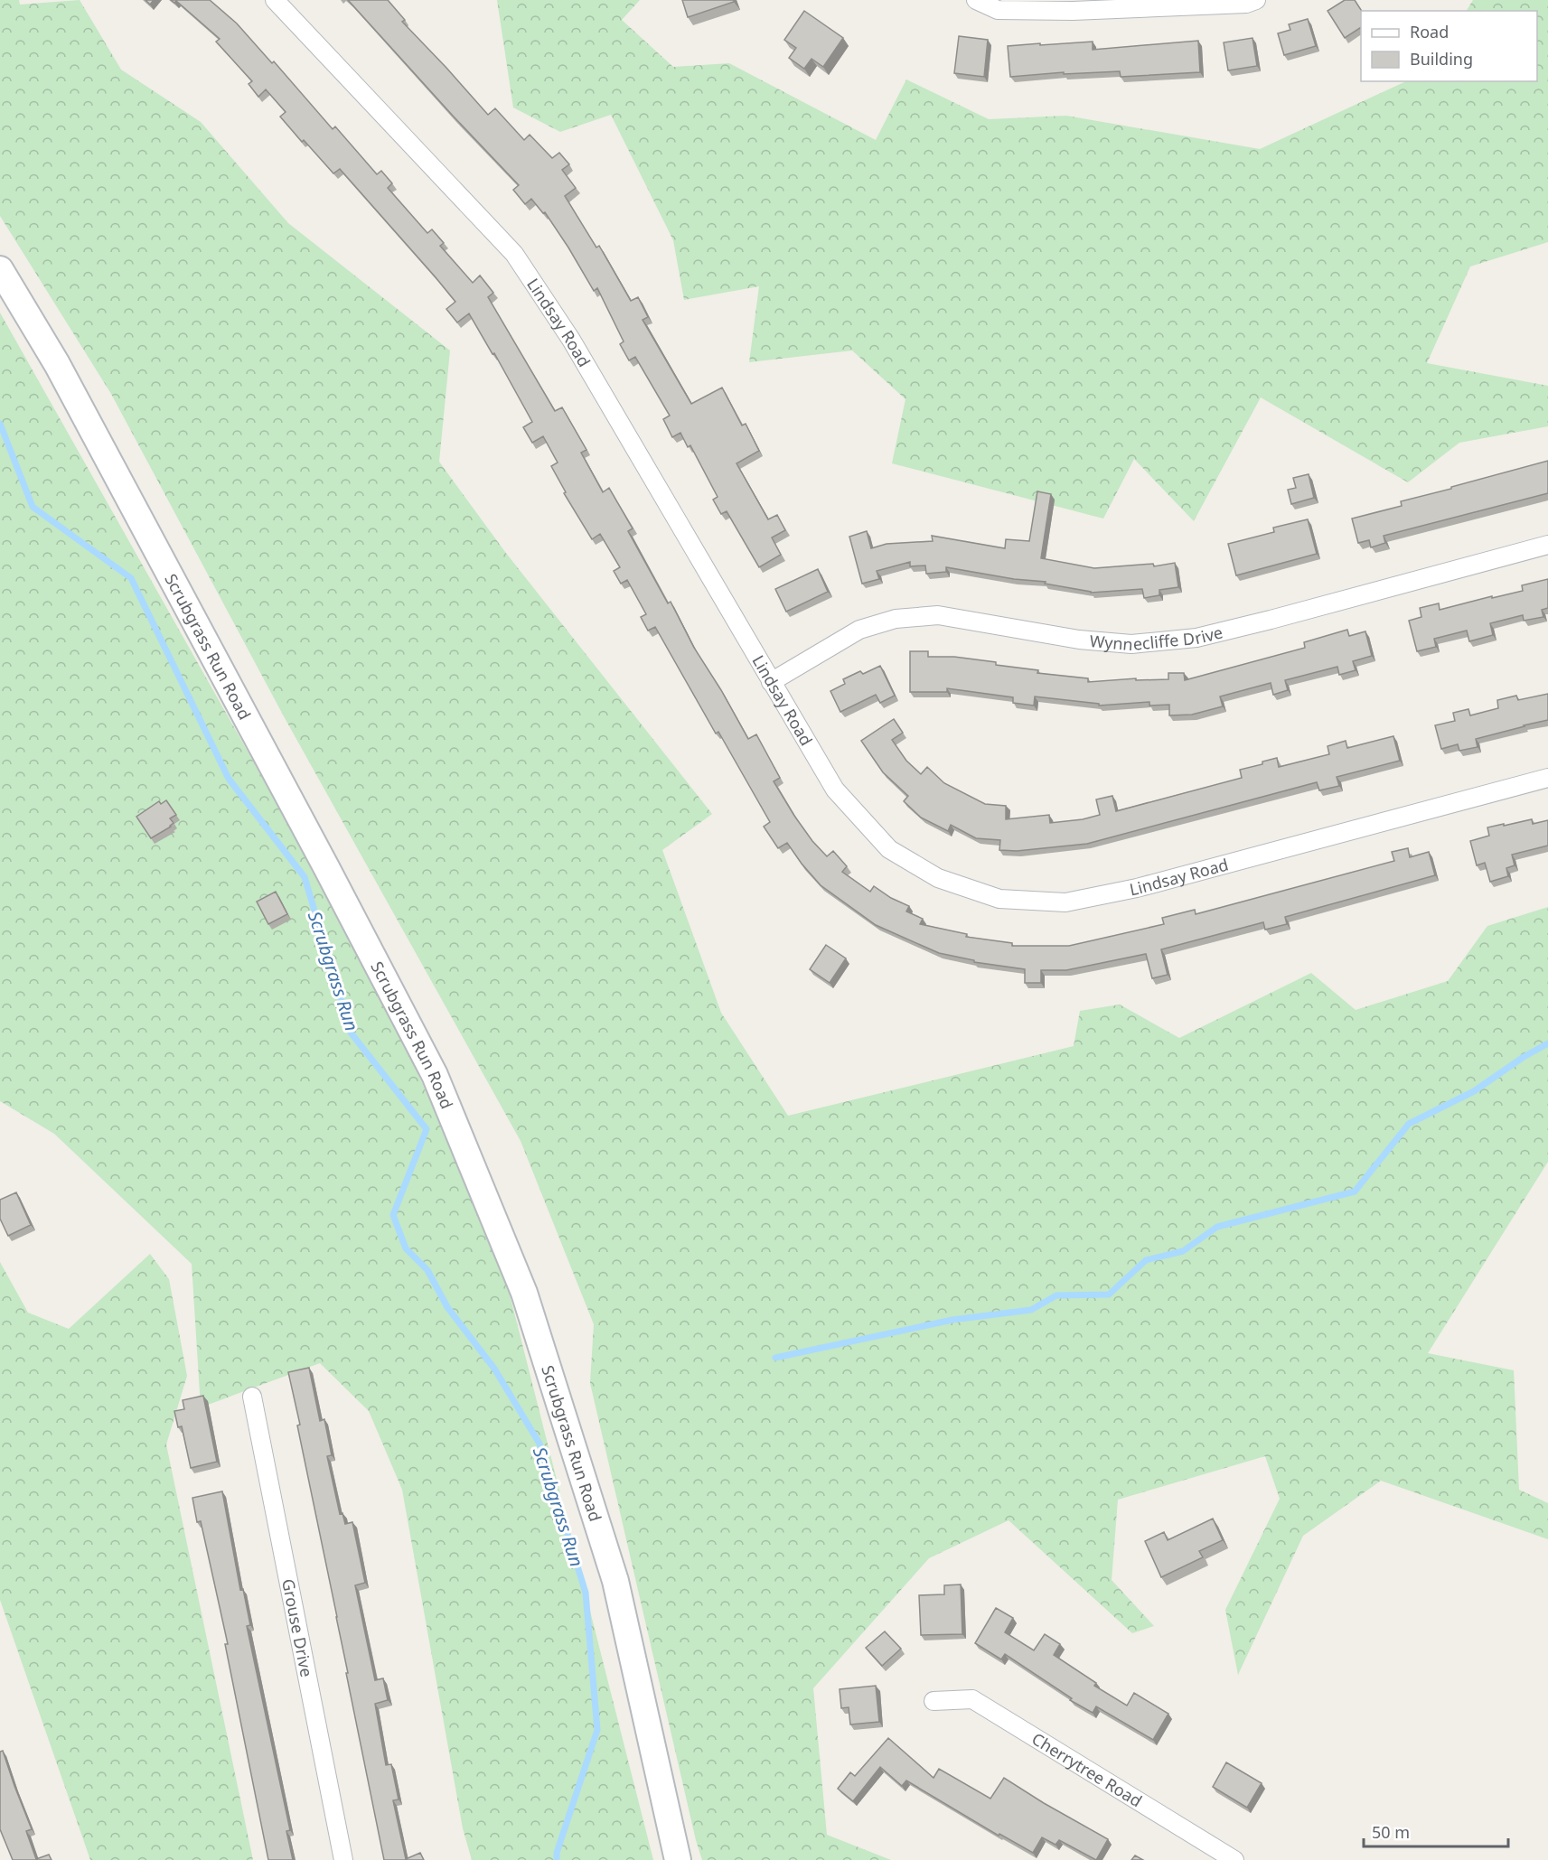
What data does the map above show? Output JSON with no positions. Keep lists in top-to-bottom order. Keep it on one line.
{"streets":{"street":["Lindsay Road","Wynnecliffe Drive","Scrubgrass Run Road","Grouse Drive","Cherrytree Road"]},"crossings":[["Lindsay Road","Wynnecliffe Drive"]],"water":["Scrubgrass Run"],"legend":["Road","Building"],"scale_bar":"50 m"}
